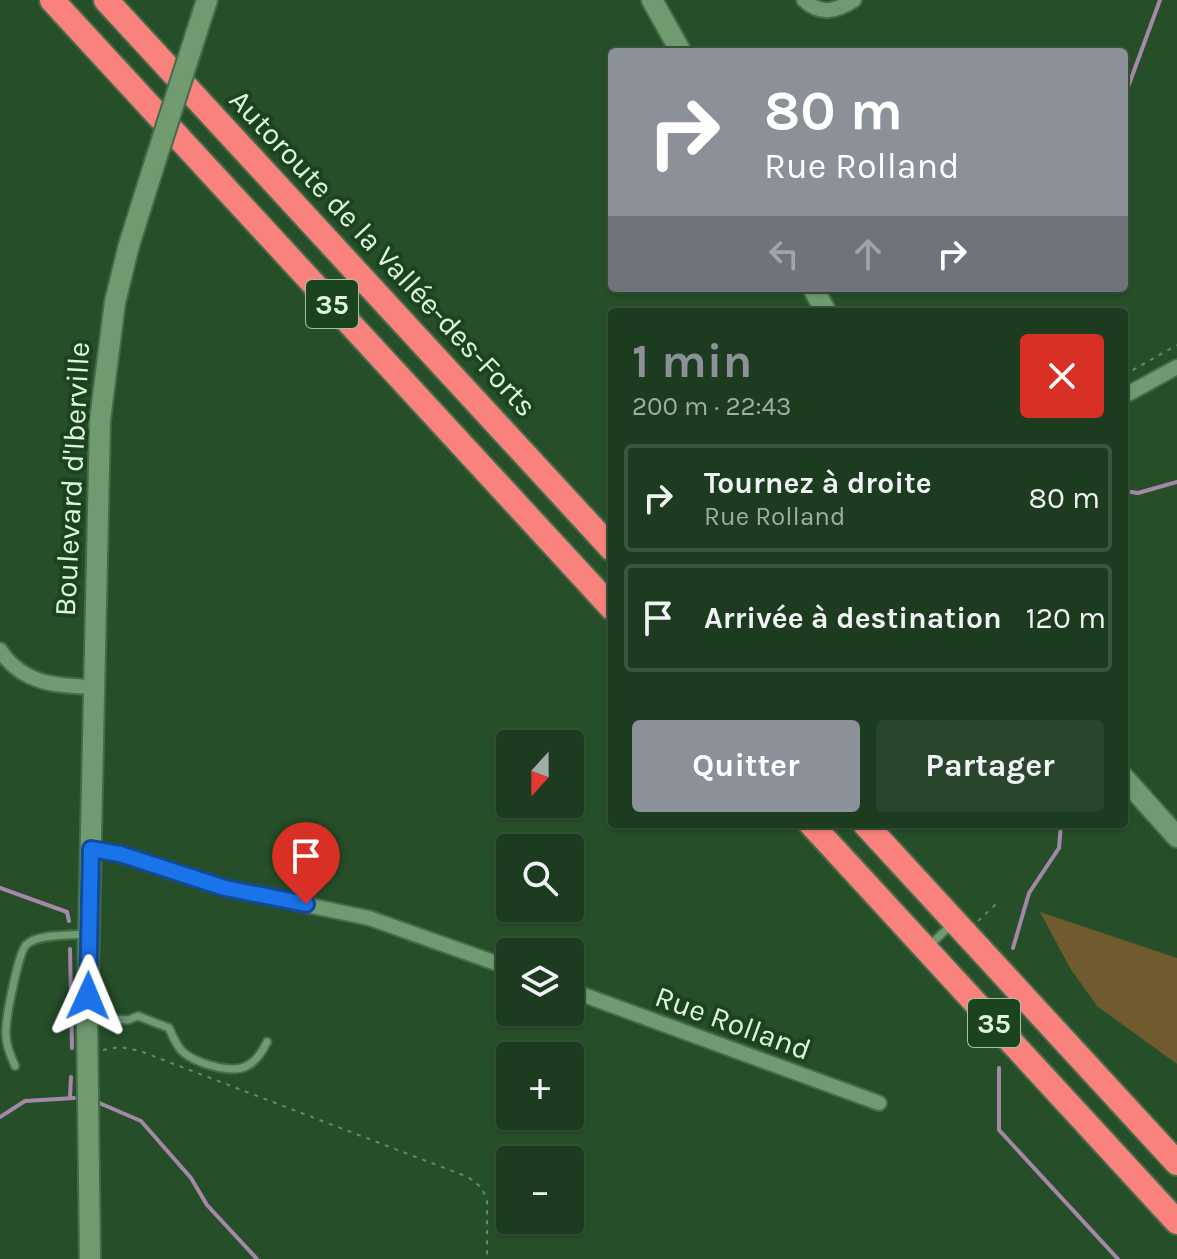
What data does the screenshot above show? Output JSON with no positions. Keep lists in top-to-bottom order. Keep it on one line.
{"streets":{"highway":["Autoroute de la Vallée-des-Forts","35"],"street":["Boulevard d'Iberville","Rue Rolland"]},"north":"bottom","page":{"turn":["80 m","Rue Rolland"],"heading":["1 min","200 m · 22:43"],"list":[{"name":"Tournez à droite","note":"Rue Rolland","value":"80 m"},{"name":"Arrivée à destination","value":"120 m"}],"buttons":["Quitter","Partager"],"map_buttons":["+","−"]}}
